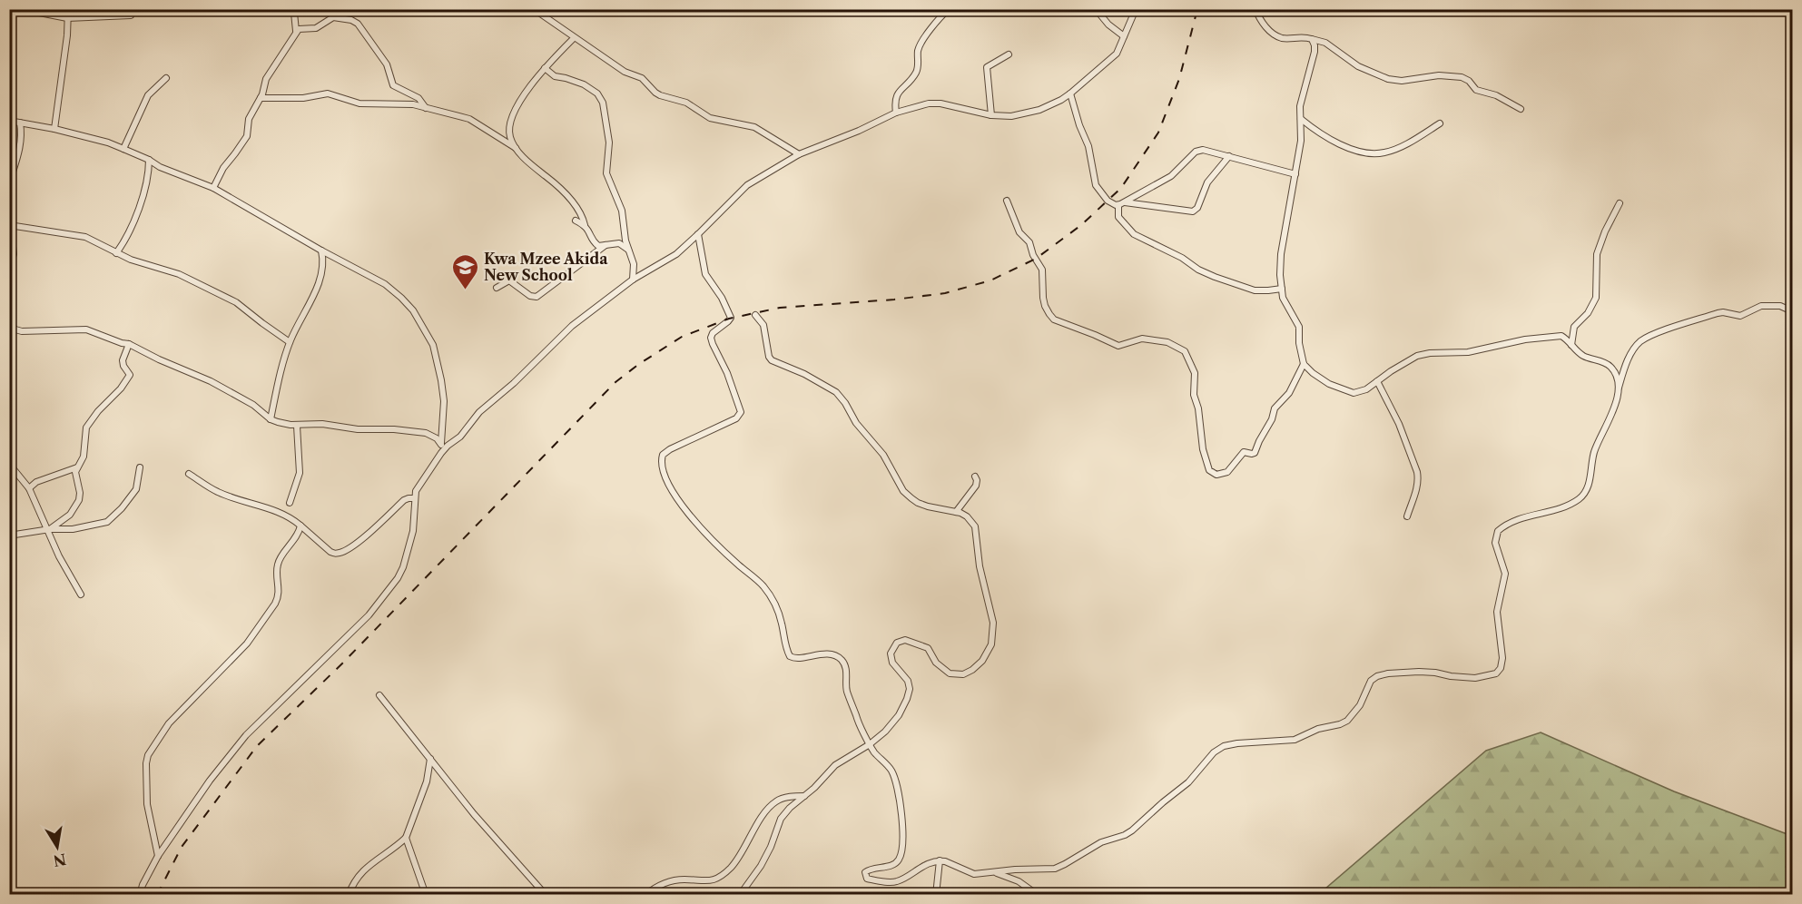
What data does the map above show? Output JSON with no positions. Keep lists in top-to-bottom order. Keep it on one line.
{"places":{"school or university":["Kwa Mzee Akida New School"]},"north":"bottom"}
